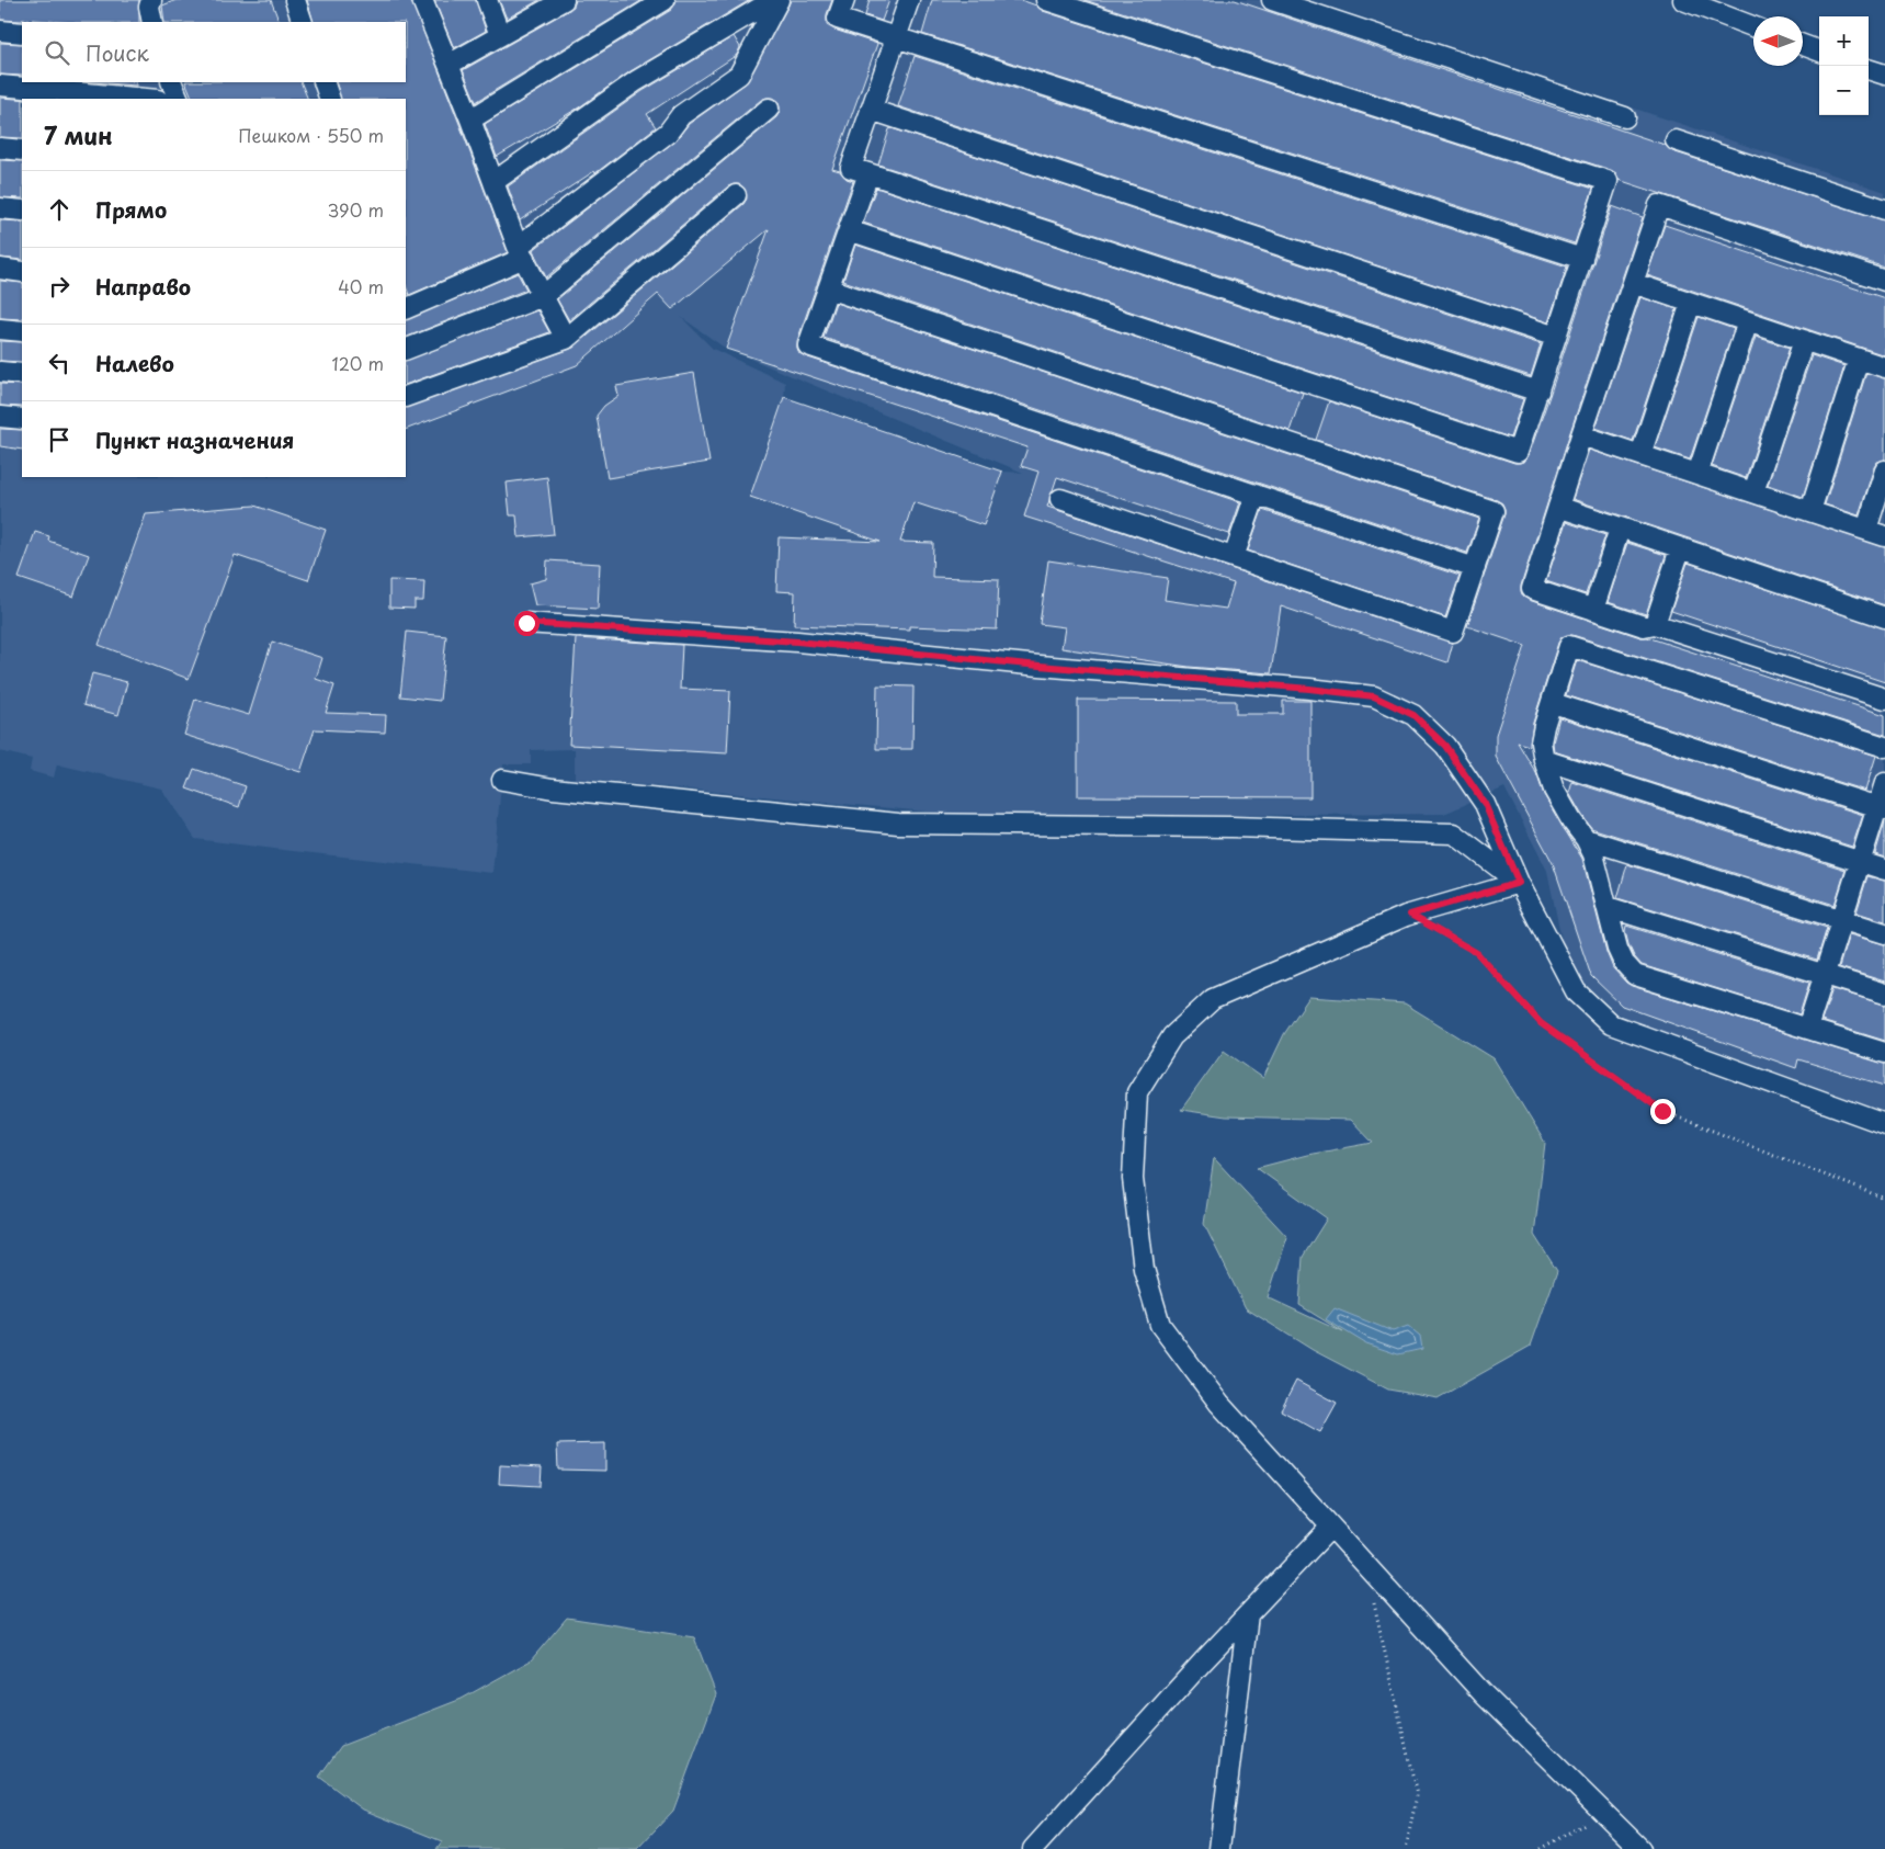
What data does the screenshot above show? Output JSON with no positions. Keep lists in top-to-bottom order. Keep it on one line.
{"north":"left","page":{"map_buttons":["+","−"],"search":"Поиск","heading":["7 мин","Пешком · 550 m"],"list":[["Прямо","390 m"],["Направо","40 m"],["Налево","120 m"],"Пункт назначения"]}}
